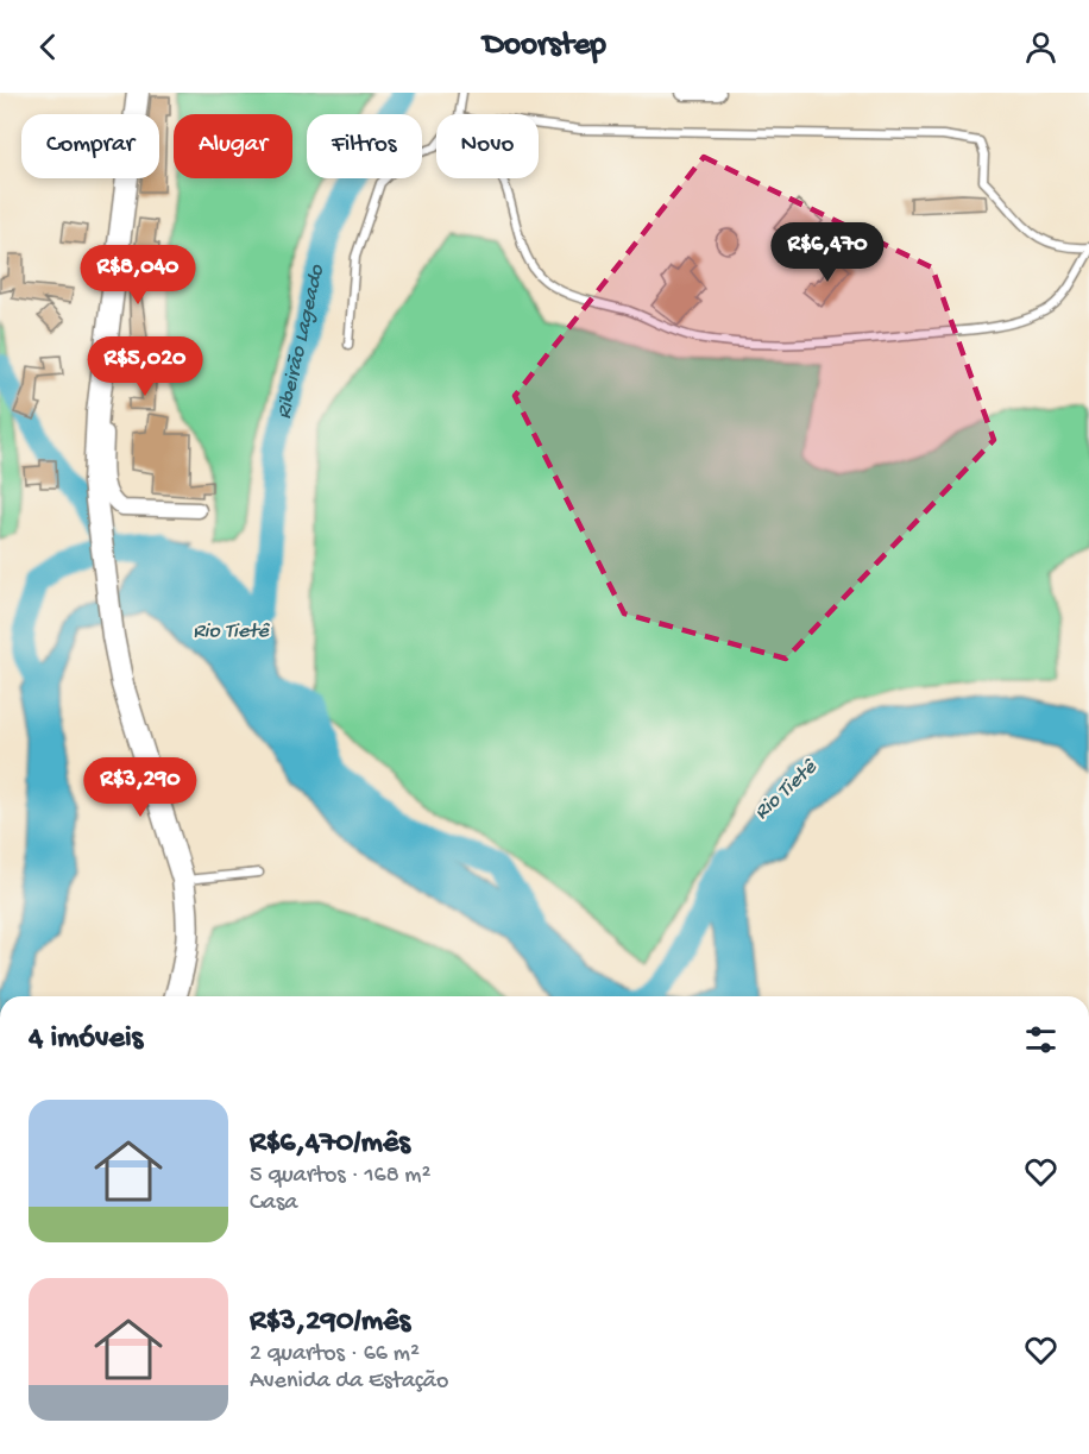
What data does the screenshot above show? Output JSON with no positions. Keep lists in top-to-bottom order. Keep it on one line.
{"water":["Ribeirão Lageado","Rio Tietê"],"page":{"header":"Doorstep","chip":["Comprar","Alugar","Filtros","Novo"],"price":["R$6,470","R$8,040","R$5,020","R$3,290"],"heading":"4 imóveis","list":[{"name":"R$6,470/mês","note":"5 quartos · 168 m² · Casa"},{"name":"R$3,290/mês","note":"2 quartos · 66 m² · Avenida da Estação"}]}}
